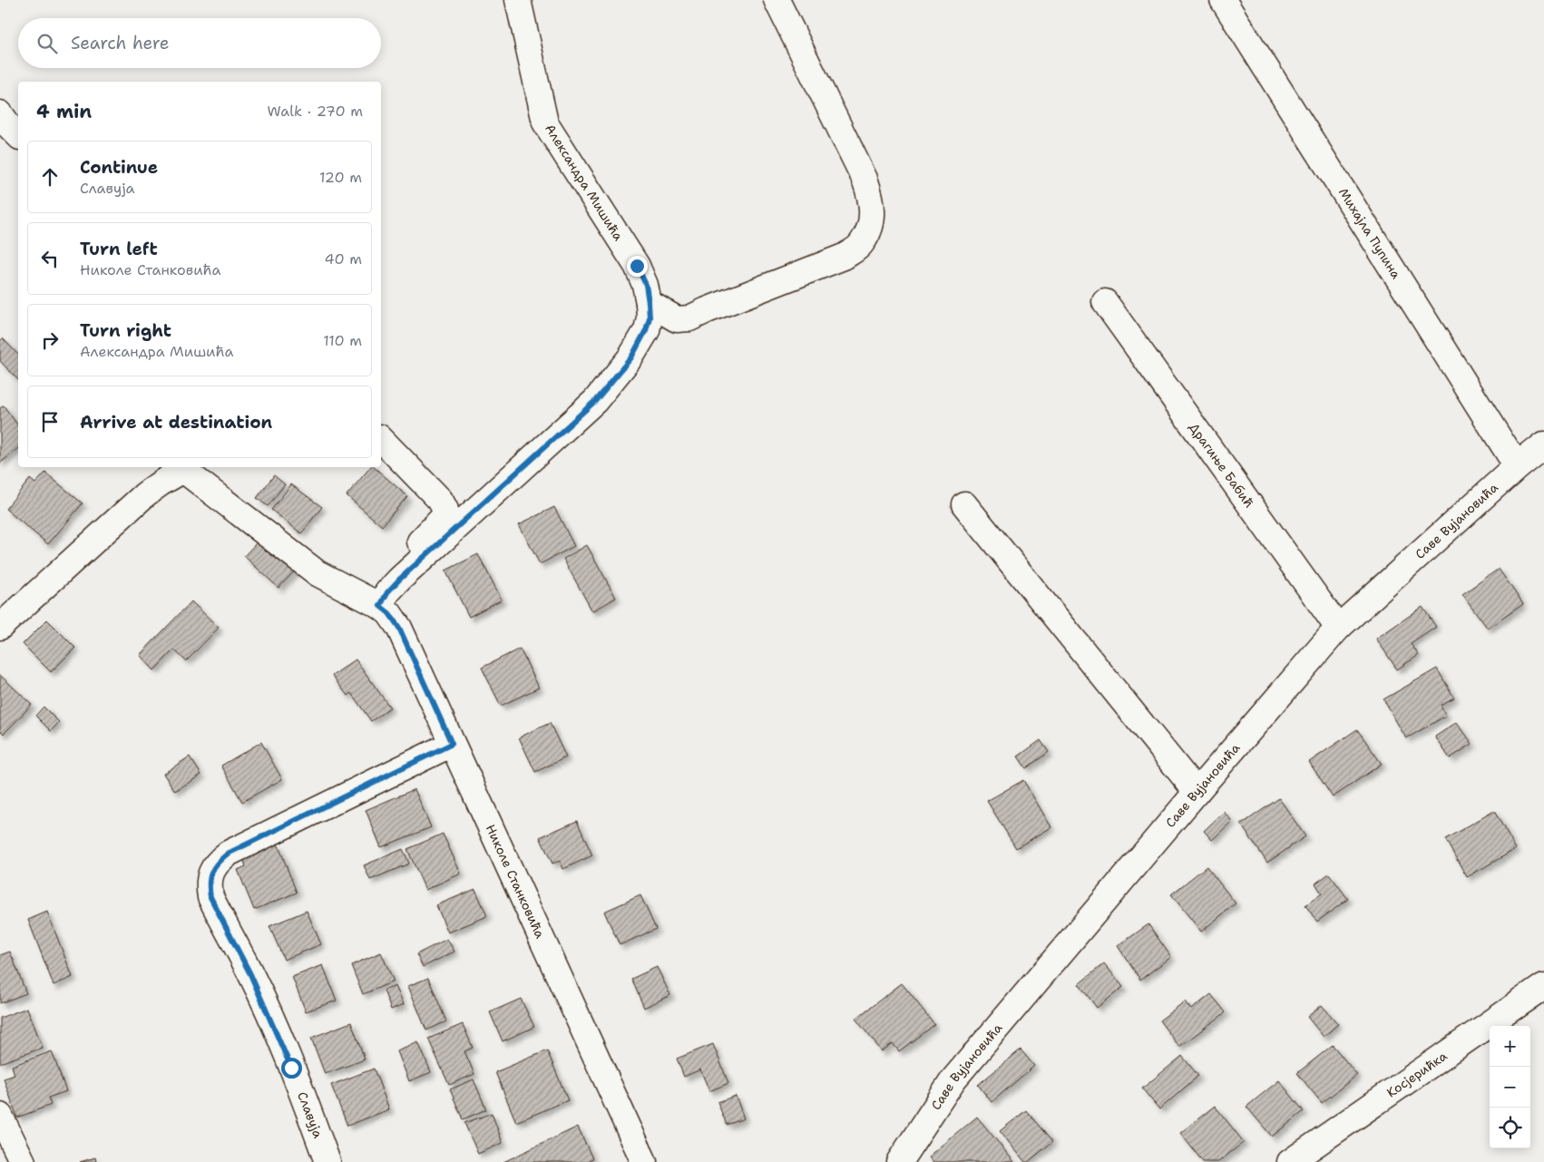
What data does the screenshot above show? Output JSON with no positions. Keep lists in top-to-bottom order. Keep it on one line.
{"streets":{"street":["Александра Мишића","Михајла Пупина","Драгиње Бабић","Саве Вујановића","Николе Станковића","Косјерићка","Славуја"]},"crossings":[["Александра Мишића","Николе Станковића"],["Михајла Пупина","Саве Вујановића"],["Драгиње Бабић","Саве Вујановића"],["Николе Станковића","Славуја"]],"page":{"search":"Search here","heading":["4 min","Walk · 270 m"],"list":[["Continue","Славуја","120 m"],["Turn left","Николе Станковића","40 m"],["Turn right","Александра Мишића","110 m"],"Arrive at destination"],"map_buttons":["+","−"]}}
